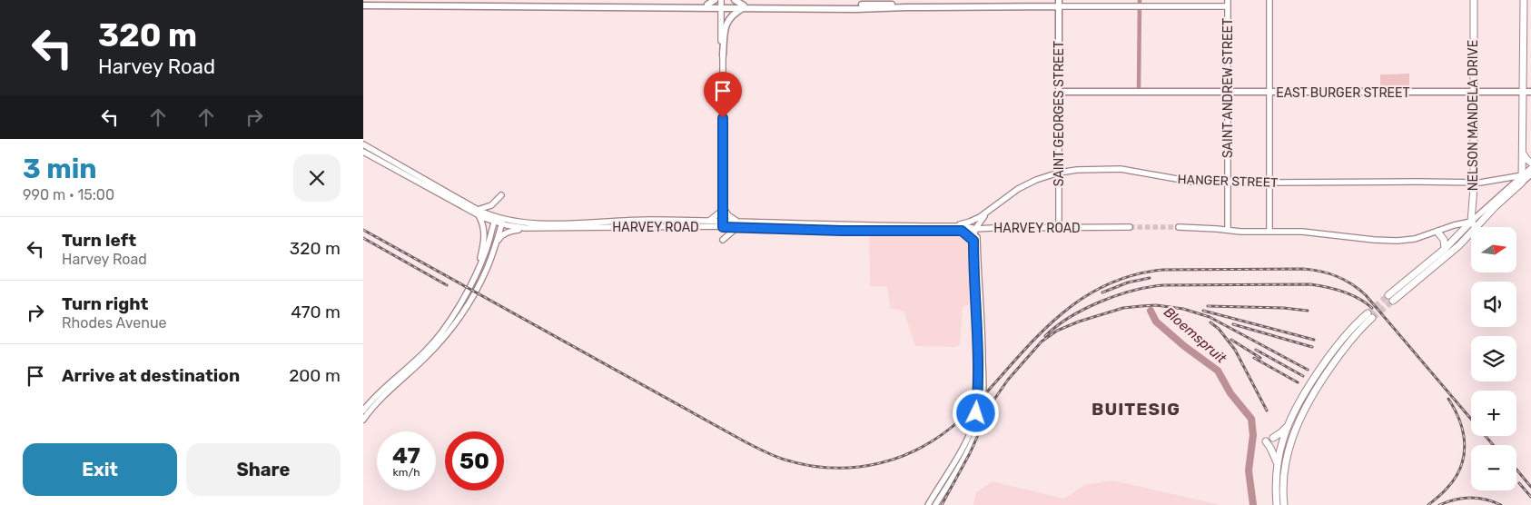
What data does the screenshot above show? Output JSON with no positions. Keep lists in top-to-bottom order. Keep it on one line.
{"streets":{"highway":["NELSON MANDELA DRIVE"],"main road":["SAINT ANDREW STREET","EAST BURGER STREET","SAINT GEORGES STREET","HANGER STREET","HARVEY ROAD"]},"crossings":[["SAINT ANDREW STREET","EAST BURGER STREET"],["SAINT ANDREW STREET","HANGER STREET"],["EAST BURGER STREET","SAINT GEORGES STREET"],["EAST BURGER STREET","NELSON MANDELA DRIVE"],["SAINT GEORGES STREET","HANGER STREET"],["SAINT GEORGES STREET","HARVEY ROAD"],["NELSON MANDELA DRIVE","HANGER STREET"],["HANGER STREET","HARVEY ROAD"]],"districts":["BUITESIG"],"water":["Bloemspruit"],"north":"right","page":{"turn":["320 m","Harvey Road"],"heading":["3 min","990 m · 15:00"],"list":[{"name":"Turn left","note":"Harvey Road","value":"320 m"},{"name":"Turn right","note":"Rhodes Avenue","value":"470 m"},{"name":"Arrive at destination","value":"200 m"}],"map_buttons":["+","−"],"speed":"47 km/h","limit":"50","buttons":["Exit","Share"]}}
